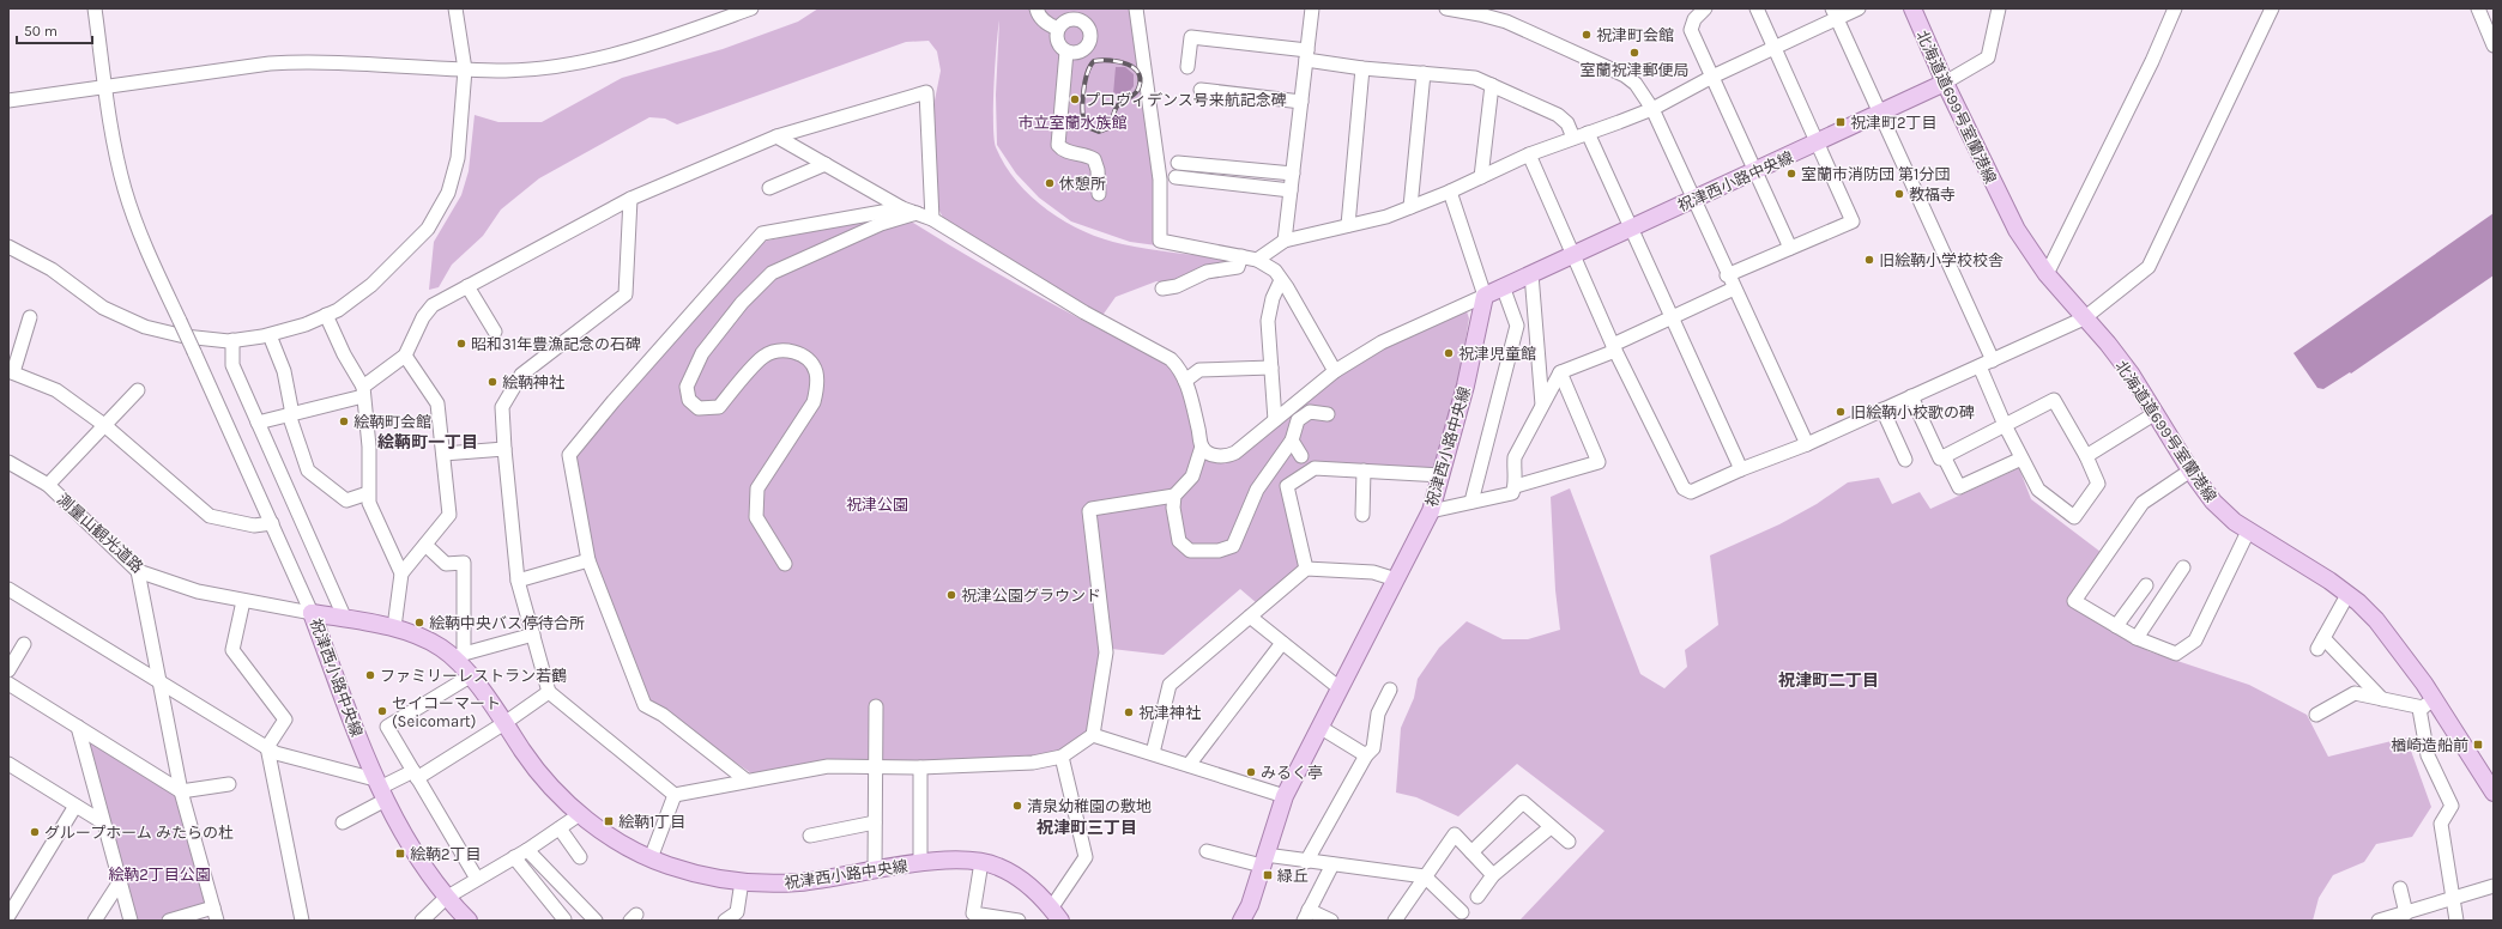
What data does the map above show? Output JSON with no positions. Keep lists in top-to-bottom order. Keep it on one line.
{"streets":{"main road":["北海道道699号室蘭港線","祝津西小路中央線"],"street":["測量山観光道路"]},"crossings":[["北海道道699号室蘭港線","祝津西小路中央線"],["祝津西小路中央線","測量山観光道路"]],"districts":["絵鞆町一丁目","祝津町二丁目","祝津町三丁目"],"parks":["市立室蘭水族館","祝津公園","絵靹2丁目公園"],"places":{"other":["祝津町会館","室蘭祝津郵便局","プロヴィデンス号来航記念碑","室蘭市消防団 第1分団","休憩所","教福寺","旧絵鞆小学校校舎","昭和31年豊漁記念の石碑","祝津児童館","絵鞆神社","旧絵鞆小校歌の碑","絵鞆町会館","祝津公園グラウンド","絵鞆中央バス停待合所","ファミリーレストラン若鶴","セイコーマート (Seicomart)","祝津神社","みるく亭","清泉幼稚園の敷地","グループホーム みたらの杜"],"transit":["祝津町2丁目","楢崎造船前","絵鞆1丁目","絵鞆2丁目","緑丘"]},"scale_bar":"50 m"}
